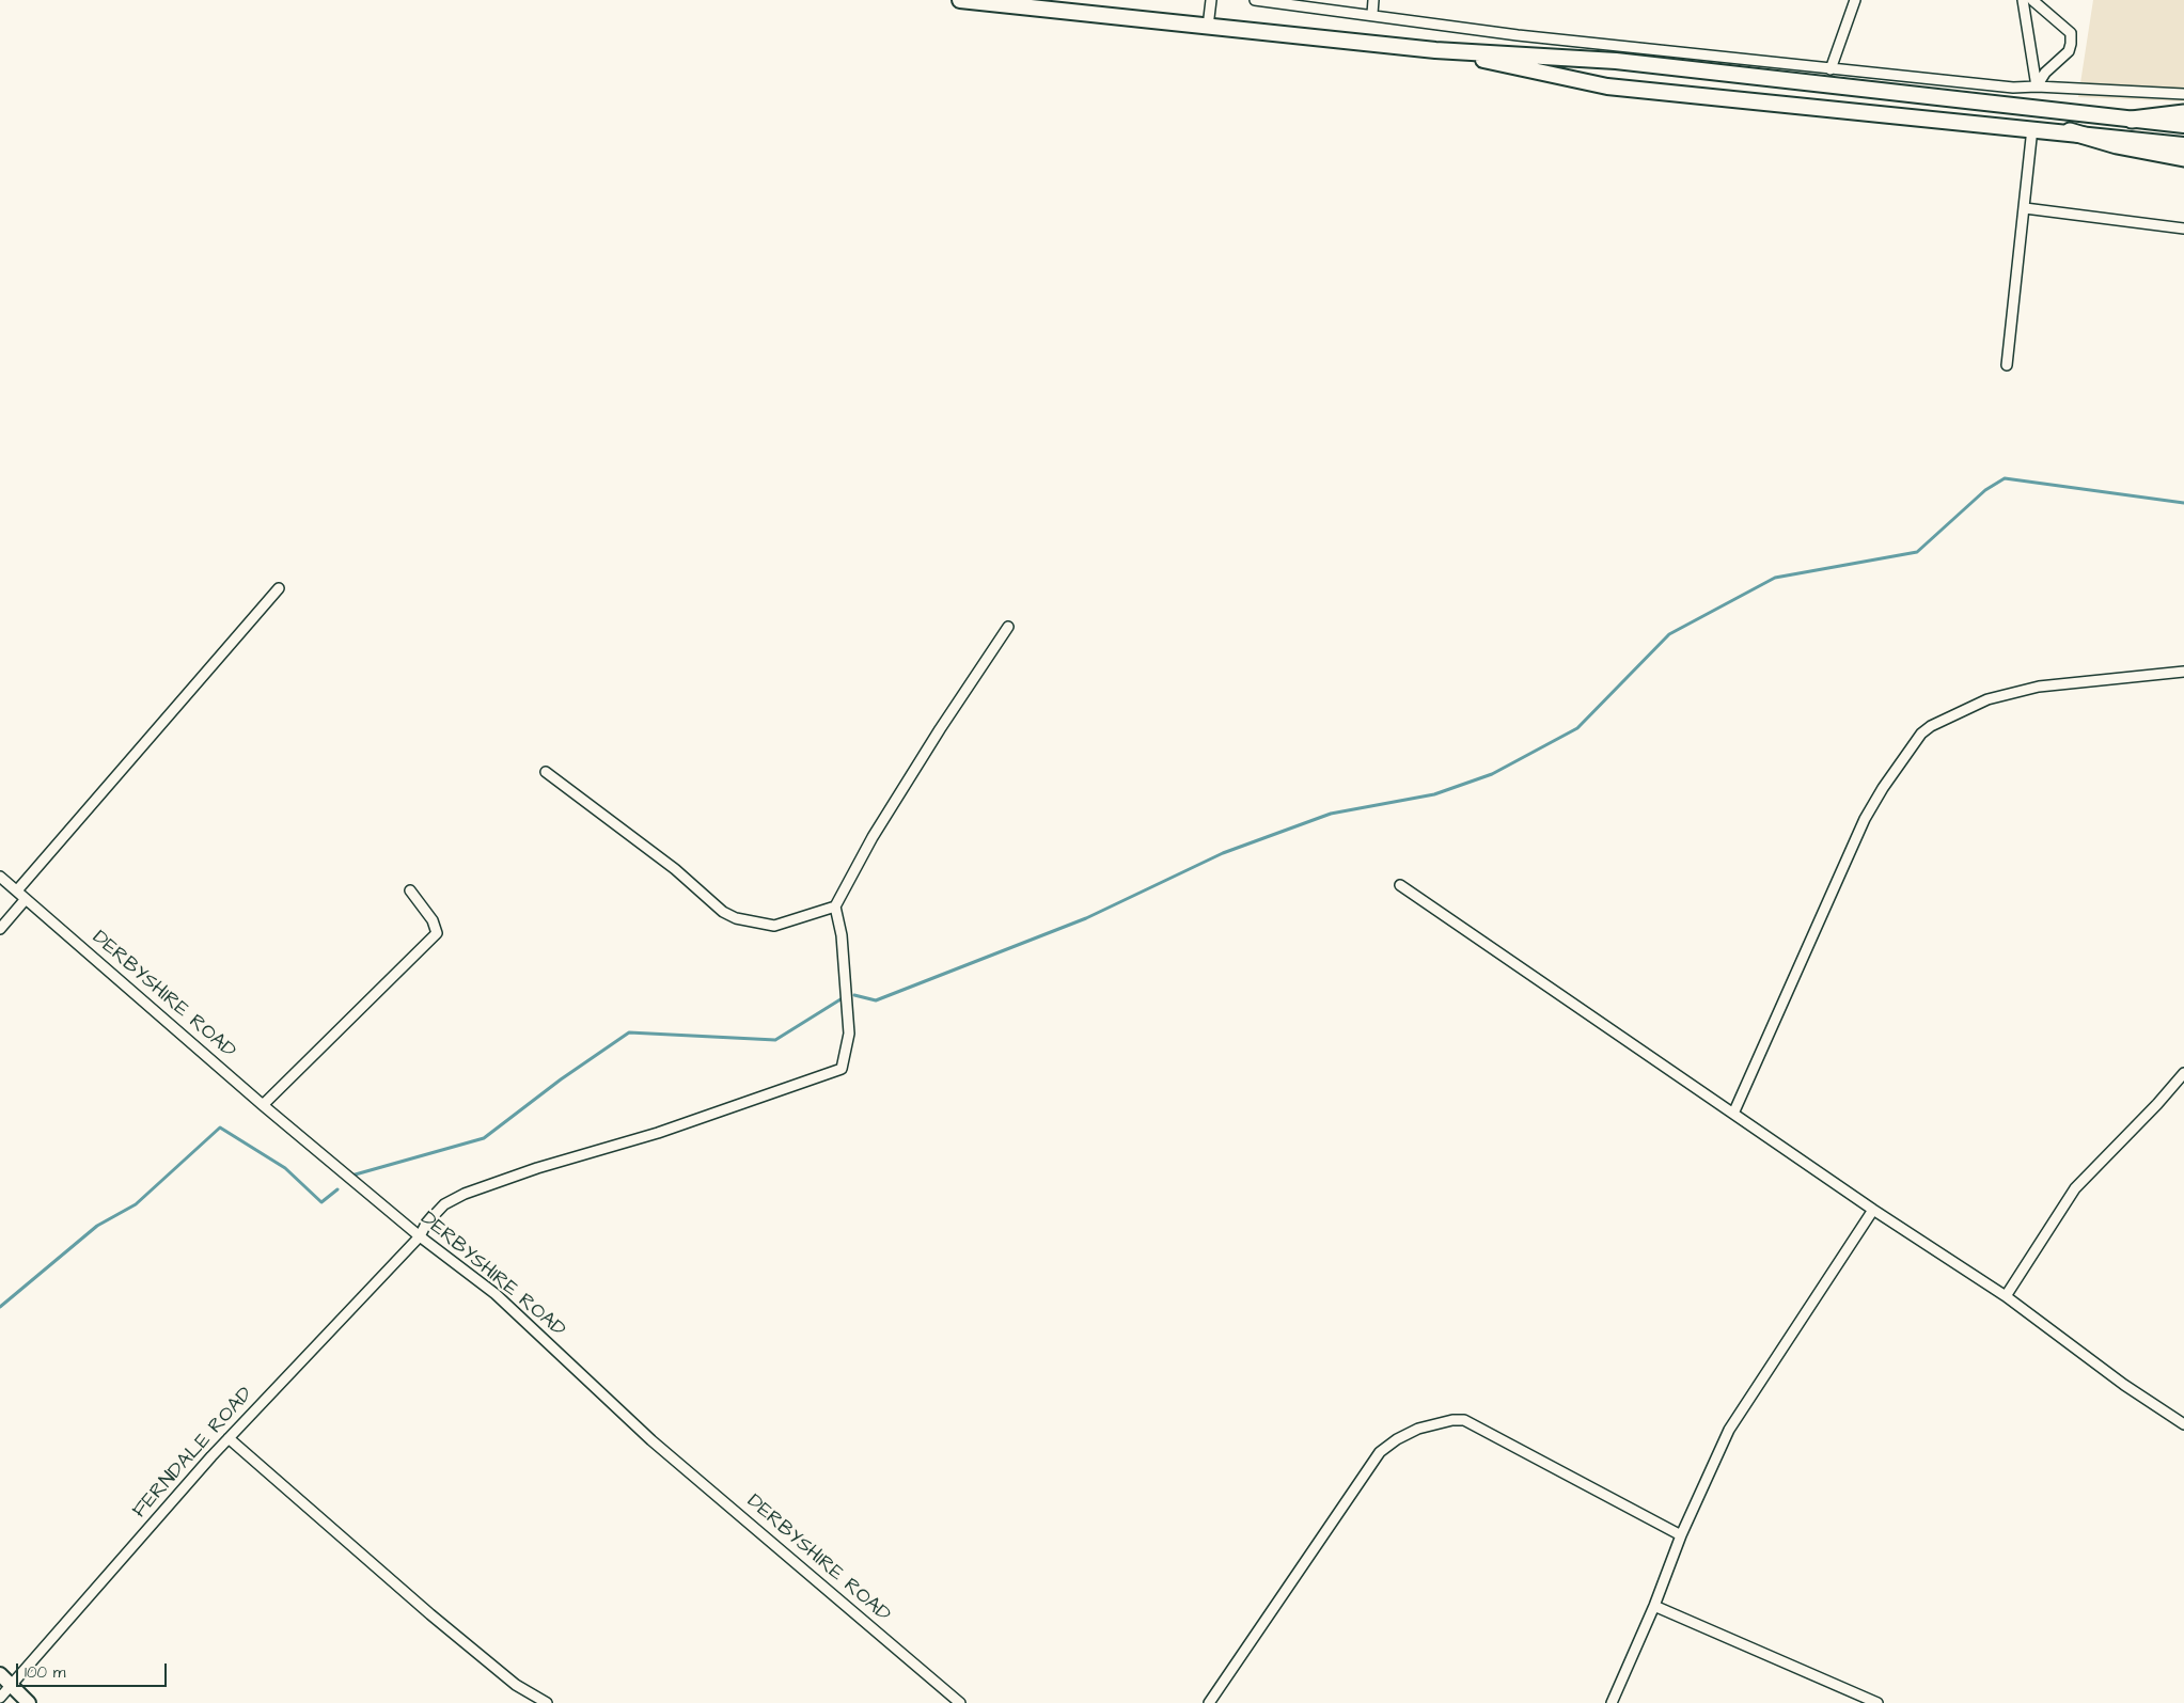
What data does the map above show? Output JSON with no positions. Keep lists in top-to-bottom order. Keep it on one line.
{"streets":{"street":["DERBYSHIRE ROAD","FERNDALE ROAD"]},"crossings":[["DERBYSHIRE ROAD","FERNDALE ROAD"]],"scale_bar":"100 m"}
